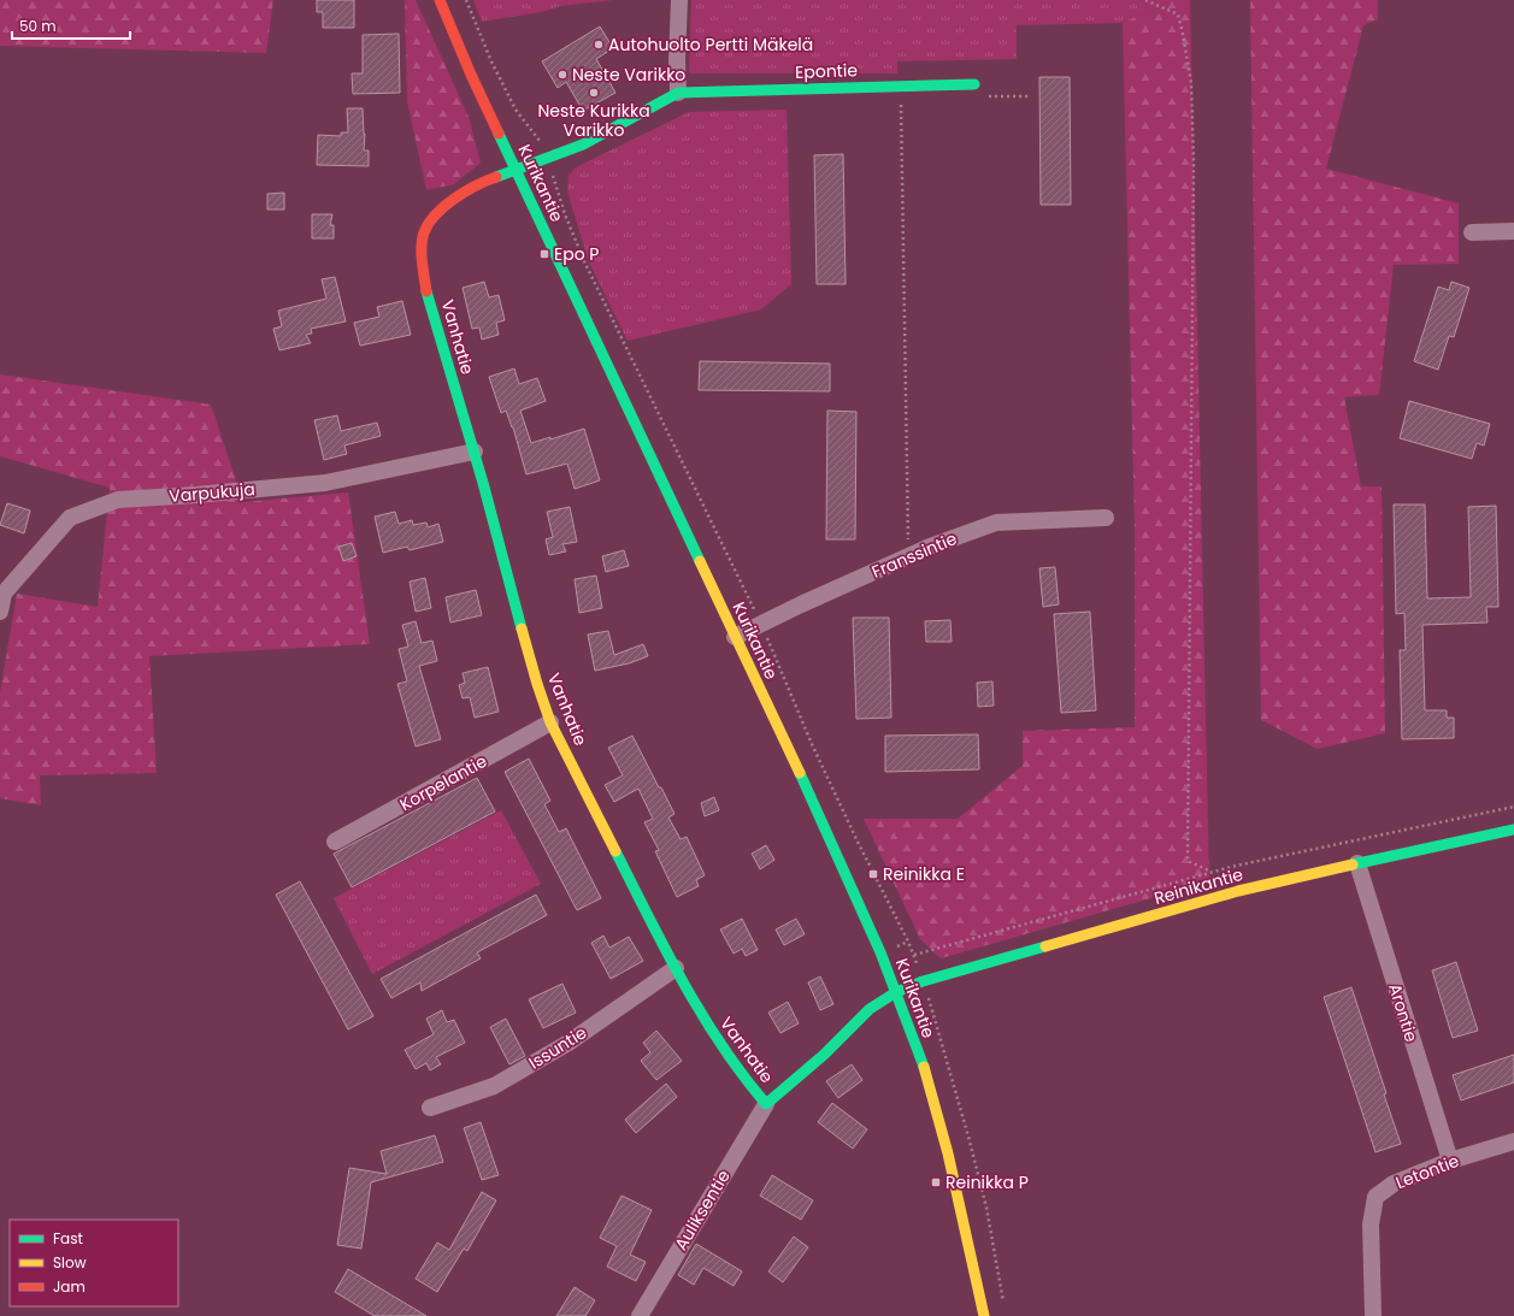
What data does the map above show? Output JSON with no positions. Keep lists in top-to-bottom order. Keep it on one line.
{"streets":{"street":["Epontie","Kurikantie","Vanhatie","Varpukuja","Franssintie","Korpelantie","Reinikantie","Arontie","Issuntie","Letontie","Auliksentie"]},"crossings":[["Epontie","Vanhatie"],["Kurikantie","Vanhatie"],["Kurikantie","Franssintie"],["Kurikantie","Reinikantie"],["Vanhatie","Varpukuja"],["Vanhatie","Korpelantie"],["Vanhatie","Reinikantie"],["Vanhatie","Issuntie"],["Vanhatie","Auliksentie"],["Reinikantie","Arontie"],["Arontie","Letontie"]],"places":{"other":["Autohuolto Pertti Mäkelä","Neste Varikko","Neste Kurikka Varikko"],"transit":["Epo P","Reinikka E","Reinikka P"]},"legend":["Fast","Slow","Jam"],"scale_bar":"50 m"}
